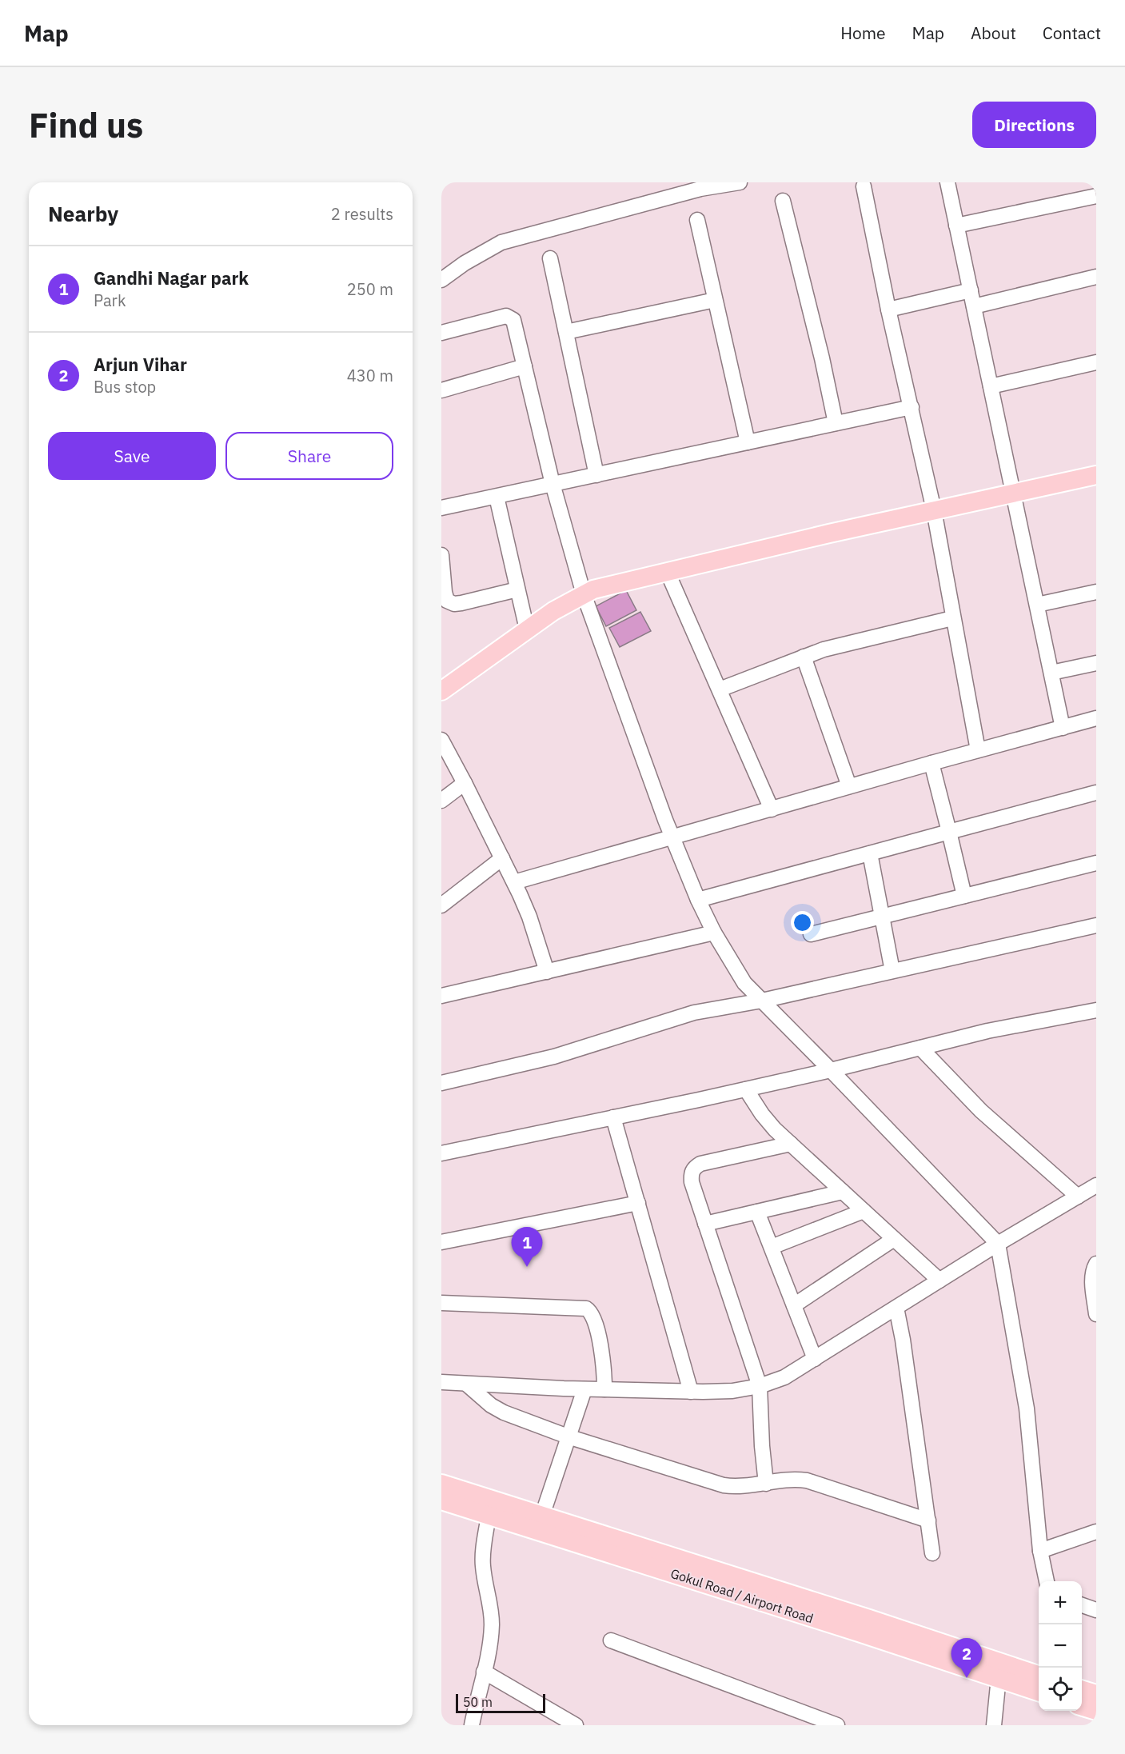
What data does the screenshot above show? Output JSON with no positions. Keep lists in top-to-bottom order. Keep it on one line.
{"streets":{"main road":["Gokul Road / Airport Road"]},"scale_bar":"50 m","page":{"header":"Map","nav":["Home","Map","About","Contact"],"buttons":["Directions",["Save","Share"]],"title":"Find us","heading":["Nearby","2 results"],"list":[{"mark":"1","name":"Gandhi Nagar park","note":"Park","value":"250 m"},{"mark":"2","name":"Arjun Vihar","note":"Bus stop","value":"430 m"}],"pins":["1","2"],"map_buttons":["+","−"],"scale":"50 m"}}
